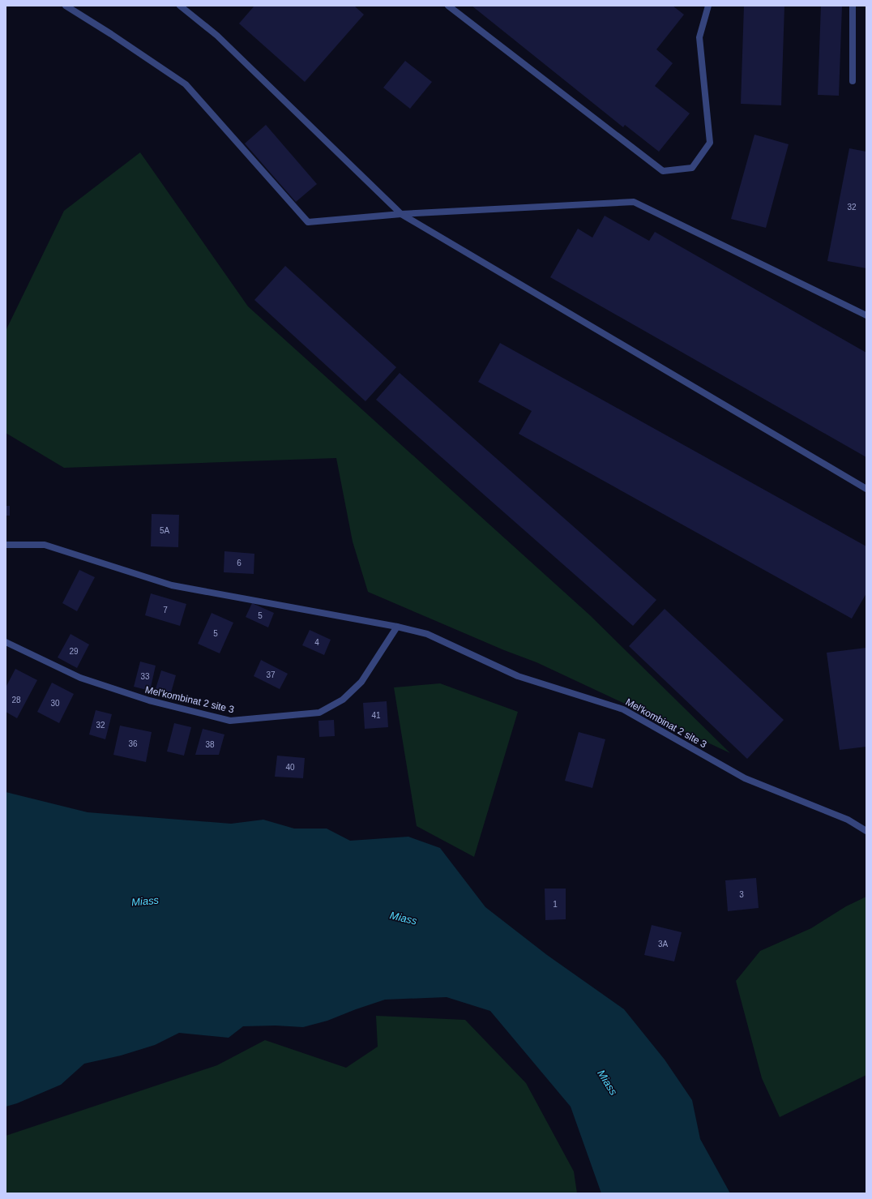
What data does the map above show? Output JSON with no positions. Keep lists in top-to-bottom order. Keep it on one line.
{"streets":{"street":["Mel'kombinat 2 site 3"]},"water":["Miass"],"house_numbers":["32","5А","6","7","5","5","4","29","37","33","28","30","41","32","36","38","40","3","1","3А"]}
